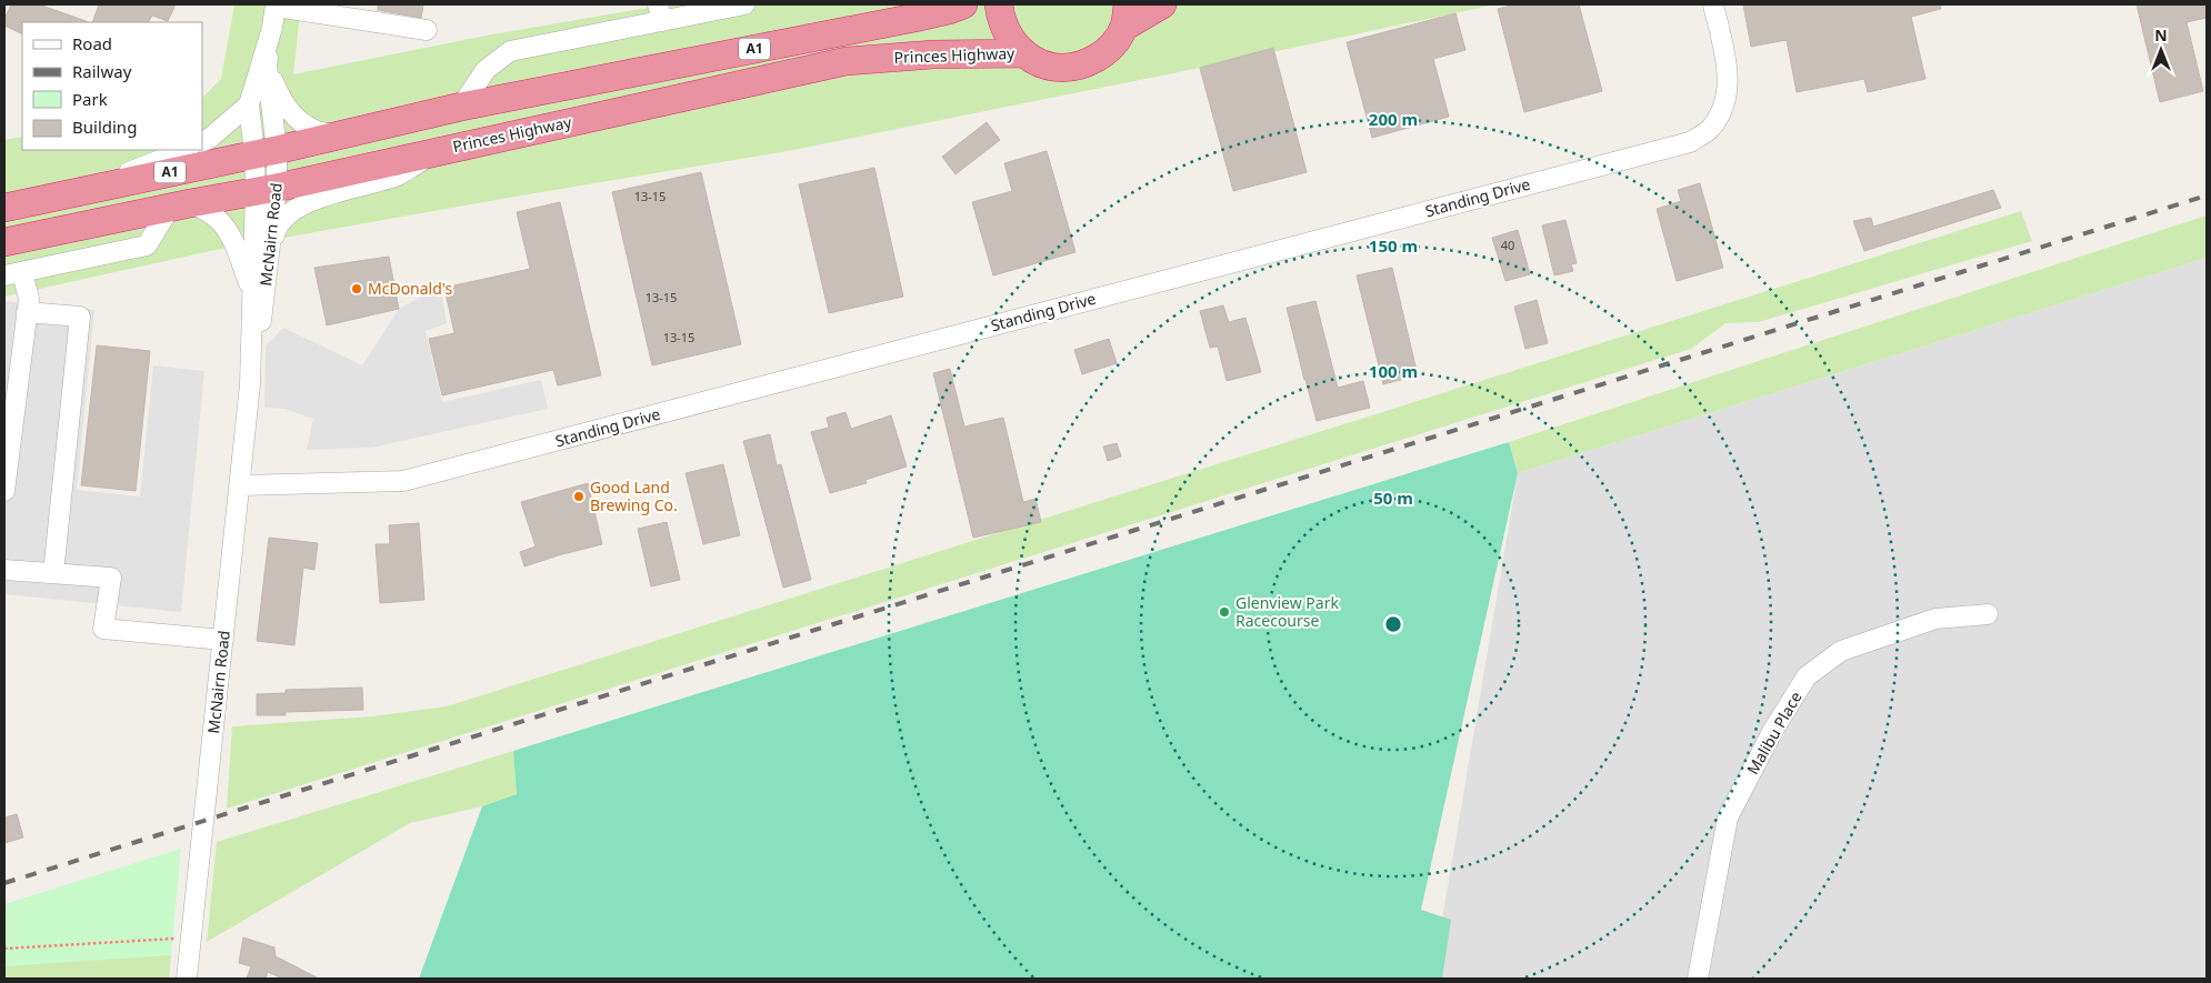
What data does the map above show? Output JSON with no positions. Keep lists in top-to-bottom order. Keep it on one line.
{"streets":{"highway":["A1","Princes Highway"],"street":["Standing Drive","McNairn Road","Malibu Place"]},"crossings":[["A1","McNairn Road"],["Princes Highway","McNairn Road"],["Standing Drive","McNairn Road"]],"places":["McDonald's","Good Land Brewing Co.","Glenview Park Racecourse"],"house_numbers":["13-15","40","13-15","13-15"],"legend":["Road","Railway","Park","Building"],"north":"top","rings":["200 m","150 m","100 m","50 m"]}
